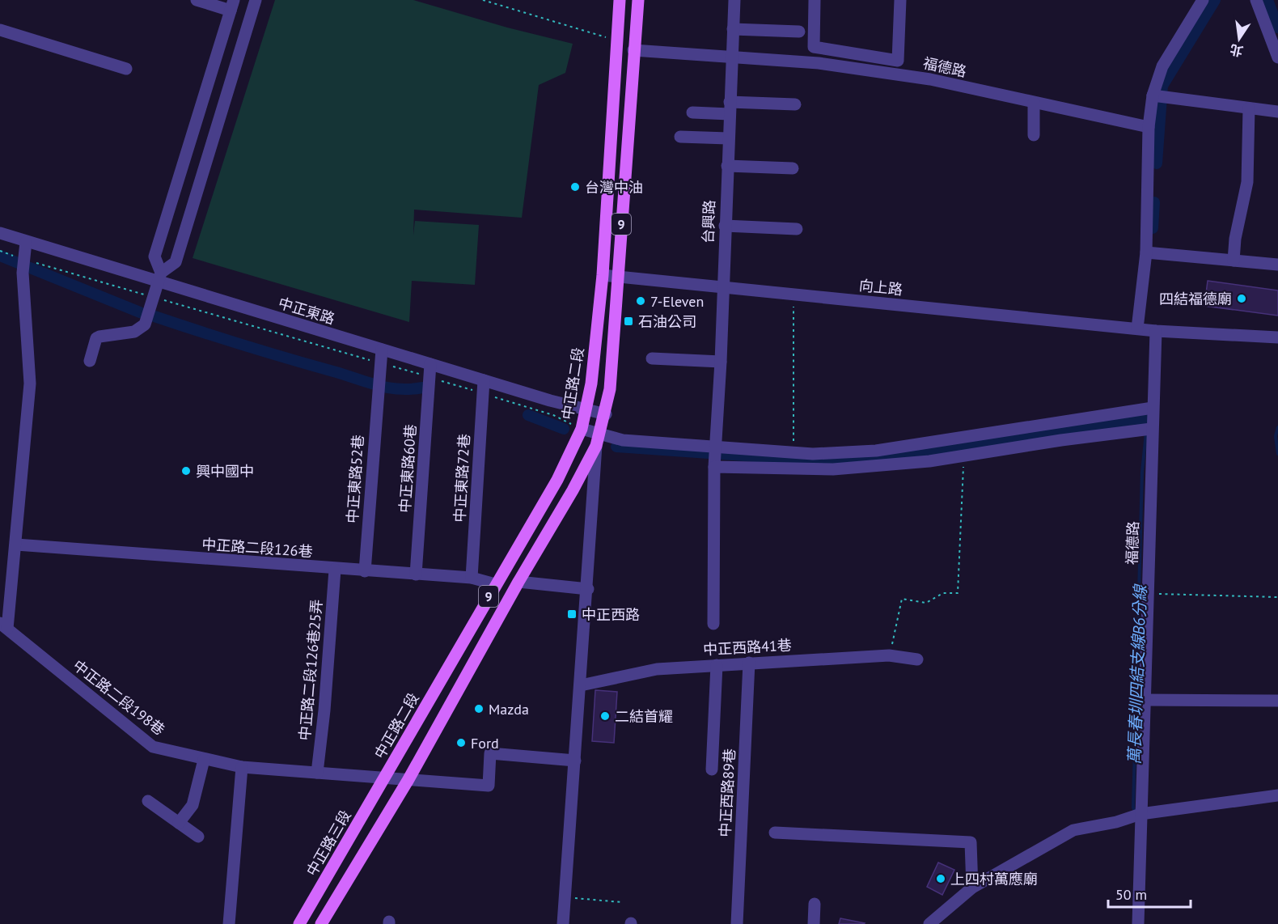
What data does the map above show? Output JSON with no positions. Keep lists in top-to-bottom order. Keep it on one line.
{"streets":{"main road":["9","中正路二段","中正路三段"],"street":["福德路","台興路","向上路","中正東路","中正東路60巷","中正東路72巷","中正東路52巷","中正路二段126巷","中正西路41巷","中正路二段126巷25弄","中正路二段198巷","中正西路89巷"]},"crossings":[["福德路","台興路"],["福德路","9"],["福德路","向上路"],["台興路","向上路"],["9","向上路"],["9","中正東路"],["9","中正路二段198巷"],["向上路","中正路二段"],["中正東路","中正路二段"],["中正東路","中正東路60巷"],["中正東路","中正東路72巷"],["中正東路","中正東路52巷"],["中正路二段","中正路二段126巷"],["中正路二段","中正路二段198巷"],["中正路二段","中正路三段"],["中正東路60巷","中正路二段126巷"],["中正東路72巷","中正路二段126巷"],["中正東路52巷","中正路二段126巷"],["中正路二段126巷","中正路二段126巷25弄"],["中正西路41巷","中正西路89巷"],["中正路二段126巷25弄","中正路二段198巷"],["中正路二段198巷","中正路三段"]],"water":["萬長春圳四結支線B6分線"],"places":{"other":["台灣中油","四結福德廟","7-Eleven","興中國中","Mazda","二結首耀","Ford","上四村萬應廟"],"transit":["石油公司","中正西路"]},"scale_bar":"50 m","north":"bottom"}
